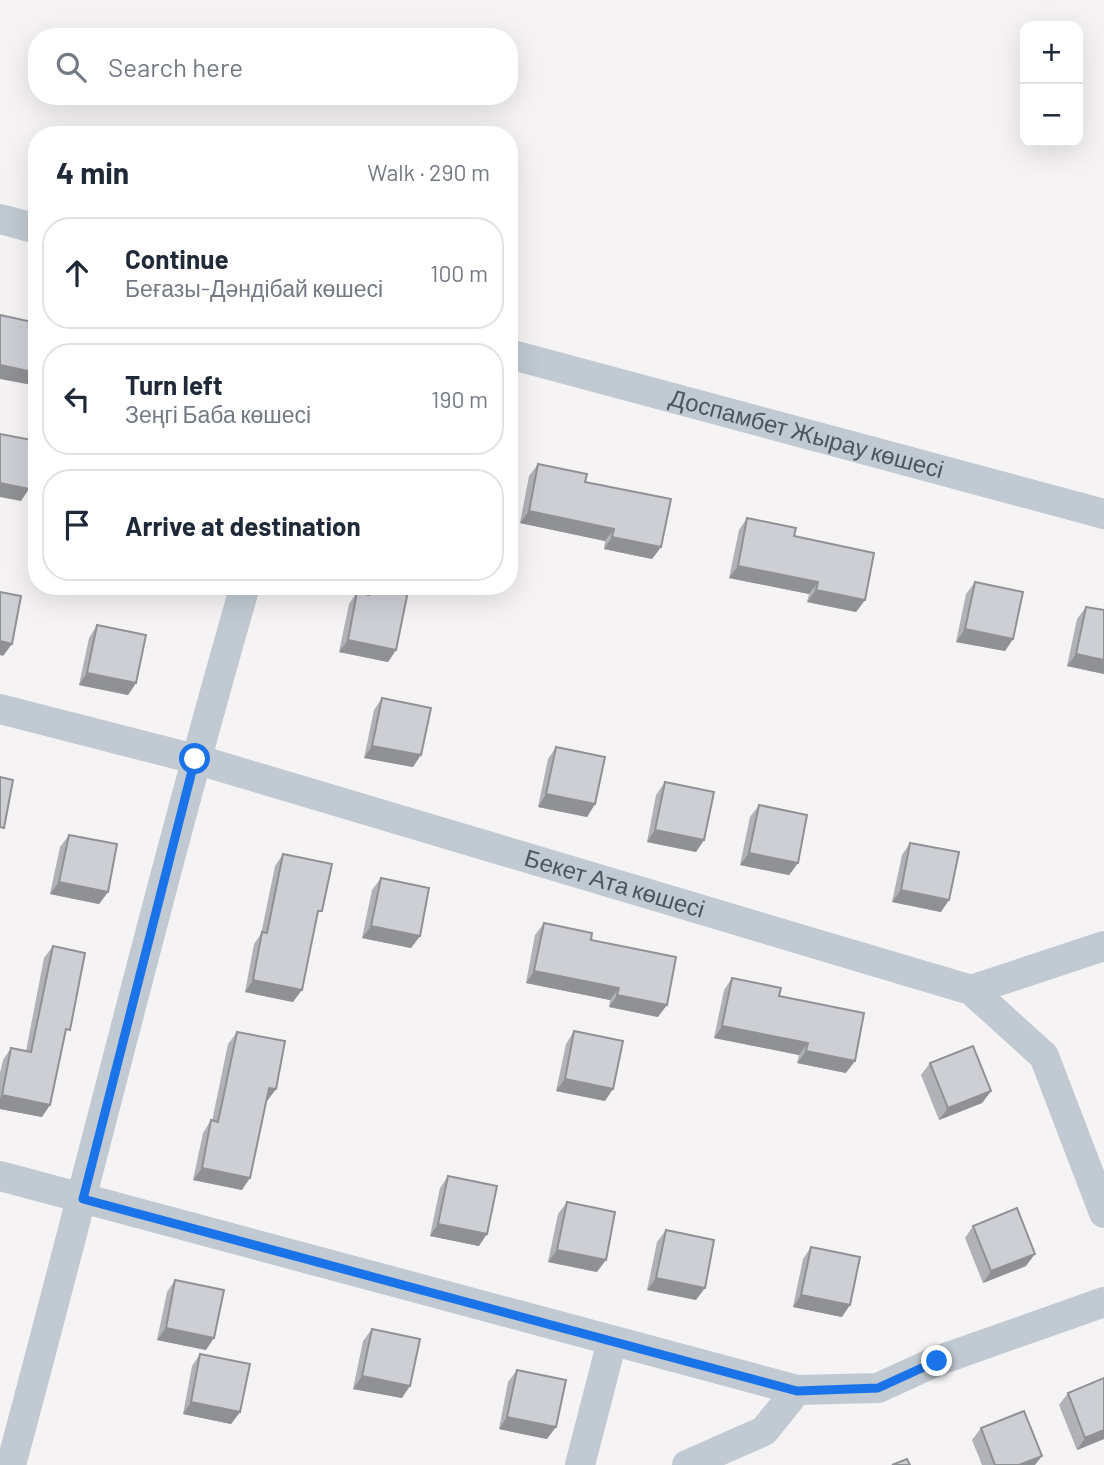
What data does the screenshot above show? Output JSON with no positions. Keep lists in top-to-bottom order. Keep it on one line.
{"streets":{"street":["Доспамбет Жырау көшесі","Бекет Ата көшесі"]},"page":{"map_buttons":["+","−"],"search":"Search here","heading":["4 min","Walk · 290 m"],"list":[["Continue","Беғазы-Дәндібай көшесі","100 m"],["Turn left","Зеңгі Баба көшесі","190 m"],"Arrive at destination"]}}
